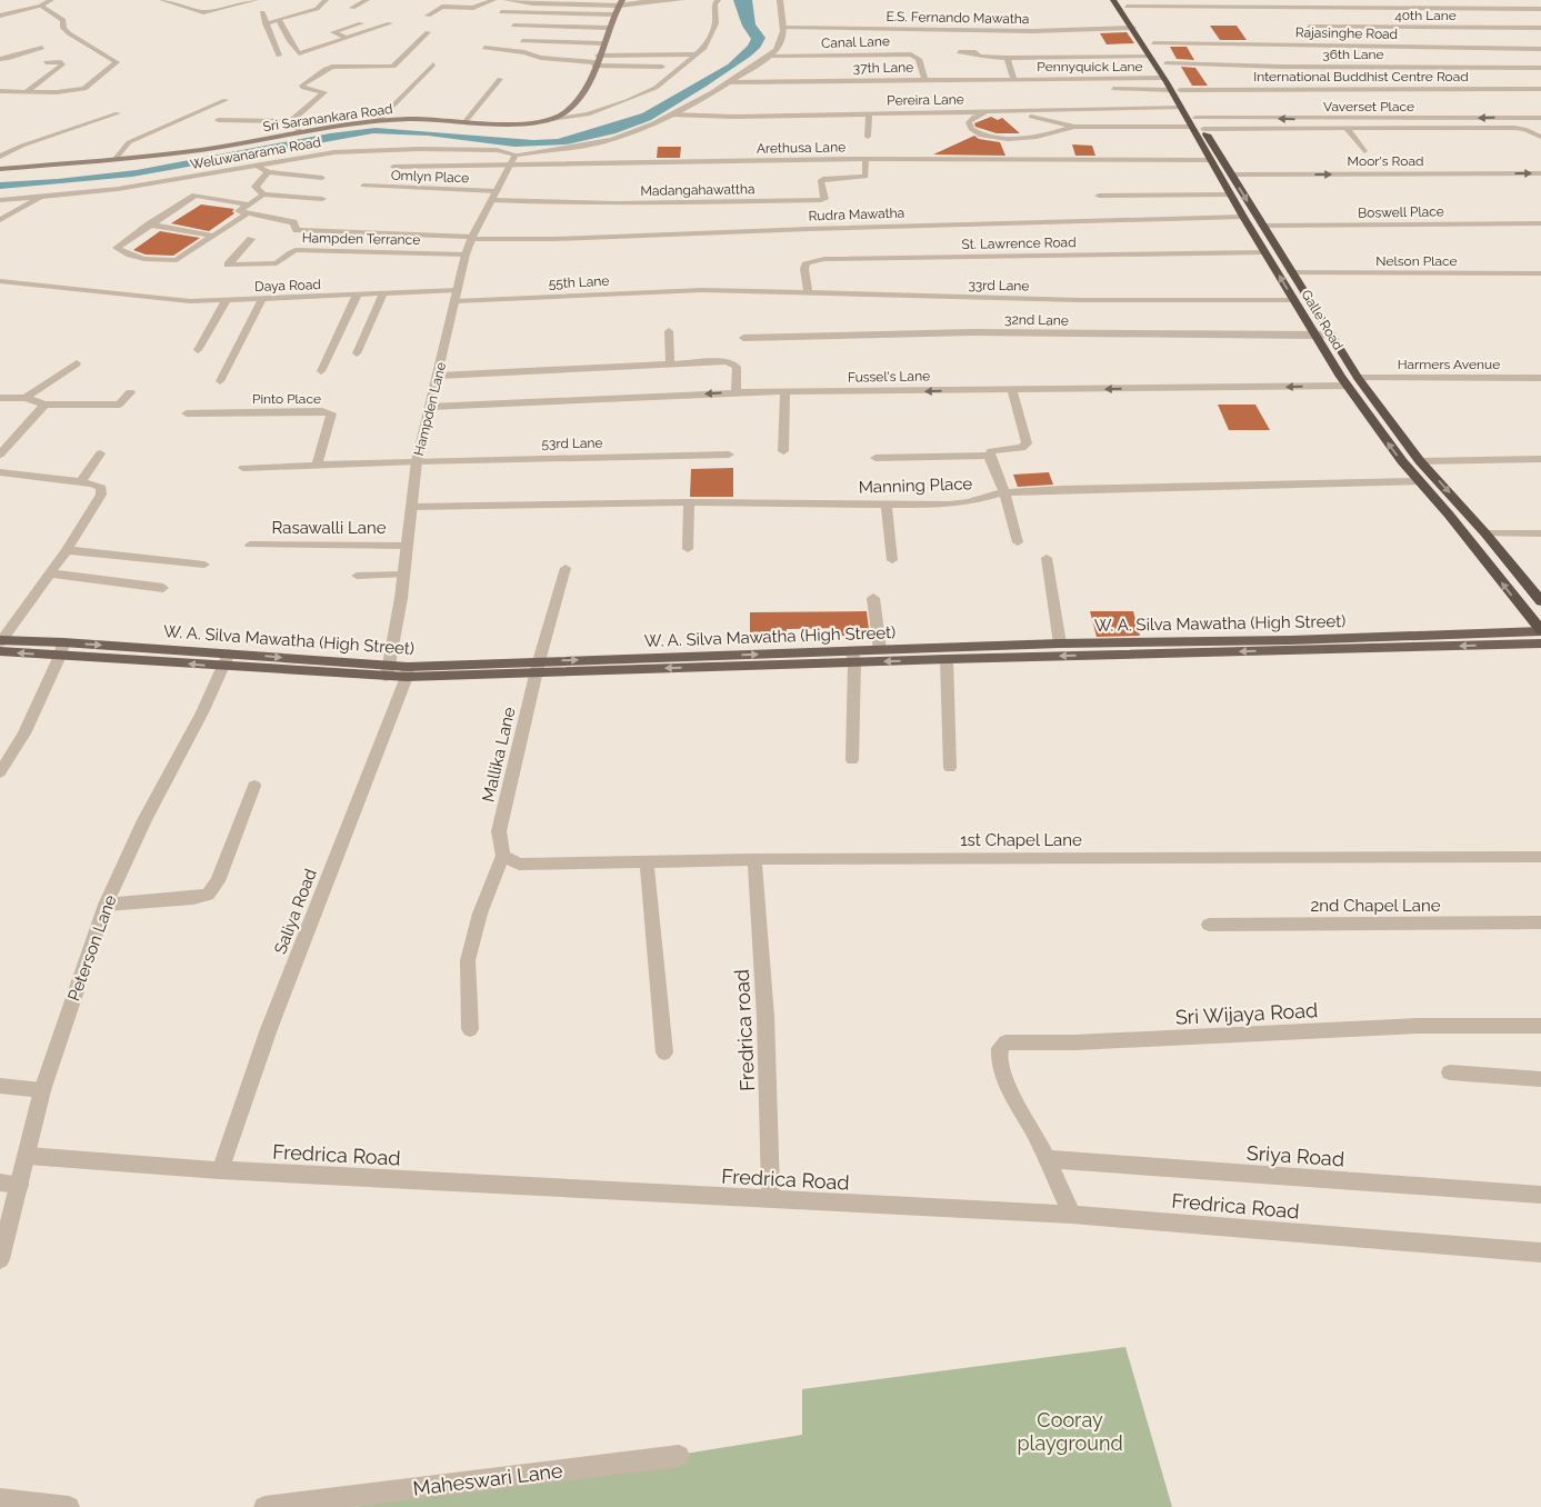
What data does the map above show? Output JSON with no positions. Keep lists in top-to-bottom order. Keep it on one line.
{"streets":{"highway":["Galle Road"],"main road":["Sri Saranankara Road","W. A. Silva Mawatha (High Street)"],"street":["40th Lane","E.S. Fernando Mawatha","Rajasinghe Road","Canal Lane","36th Lane","Pennyquick Lane","37th Lane","International Buddhist Centre Road","Pereira Lane","Vaverset Place","Arethusa Lane","Weluwanarama Road","Moor's Road","Omlyn Place","Madangahawattha","Boswell Place","Rudra Mawatha","Hampden Terrance","St. Lawrence Road","Nelson Place","55th Lane","Daya Road","33rd Lane","32nd Lane","Harmers Avenue","Fussel's Lane","Pinto Place","Hampden Lane","53rd Lane","Manning Place","Rasawalli Lane","Mallika Lane","1st Chapel Lane","2nd Chapel Lane","Saliya Road","Peterson Lane","Sri Wijaya Road","Fredrica road","Fredrica Road","Sriya Road","Maheswari Lane"]},"crossings":[["E.S. Fernando Mawatha","Galle Road"],["Rajasinghe Road","Galle Road"],["Canal Lane","37th Lane"],["Canal Lane","Weluwanarama Road"],["36th Lane","Galle Road"],["Pennyquick Lane","37th Lane"],["Pennyquick Lane","Galle Road"],["37th Lane","Weluwanarama Road"],["International Buddhist Centre Road","Galle Road"],["Pereira Lane","Weluwanarama Road"],["Pereira Lane","Galle Road"],["Vaverset Place","Galle Road"],["Arethusa Lane","Madangahawattha"],["Arethusa Lane","Galle Road"],["Arethusa Lane","Hampden Lane"],["Weluwanarama Road","Hampden Lane"],["Moor's Road","Galle Road"],["Omlyn Place","Madangahawattha"],["Omlyn Place","Hampden Lane"],["Madangahawattha","Hampden Lane"],["Boswell Place","Galle Road"],["Rudra Mawatha","Galle Road"],["Rudra Mawatha","Hampden Lane"],["Hampden Terrance","Hampden Lane"],["St. Lawrence Road","33rd Lane"],["St. Lawrence Road","Galle Road"],["Nelson Place","Galle Road"],["55th Lane","33rd Lane"],["55th Lane","Hampden Lane"],["Daya Road","Hampden Lane"],["33rd Lane","Galle Road"],["32nd Lane","Galle Road"],["Galle Road","Harmers Avenue"],["Galle Road","Fussel's Lane"],["Galle Road","Manning Place"],["Galle Road","W. A. Silva Mawatha (High Street)"],["Fussel's Lane","Hampden Lane"],["Hampden Lane","53rd Lane"],["Hampden Lane","Manning Place"],["Hampden Lane","Rasawalli Lane"],["Hampden Lane","W. A. Silva Mawatha (High Street)"],["W. A. Silva Mawatha (High Street)","Mallika Lane"],["W. A. Silva Mawatha (High Street)","Saliya Road"],["W. A. Silva Mawatha (High Street)","Peterson Lane"],["Mallika Lane","1st Chapel Lane"],["1st Chapel Lane","Fredrica road"],["Saliya Road","Fredrica Road"],["Peterson Lane","Fredrica Road"],["Sri Wijaya Road","Sriya Road"],["Fredrica road","Fredrica Road"]],"parks":["Cooray playground"]}
